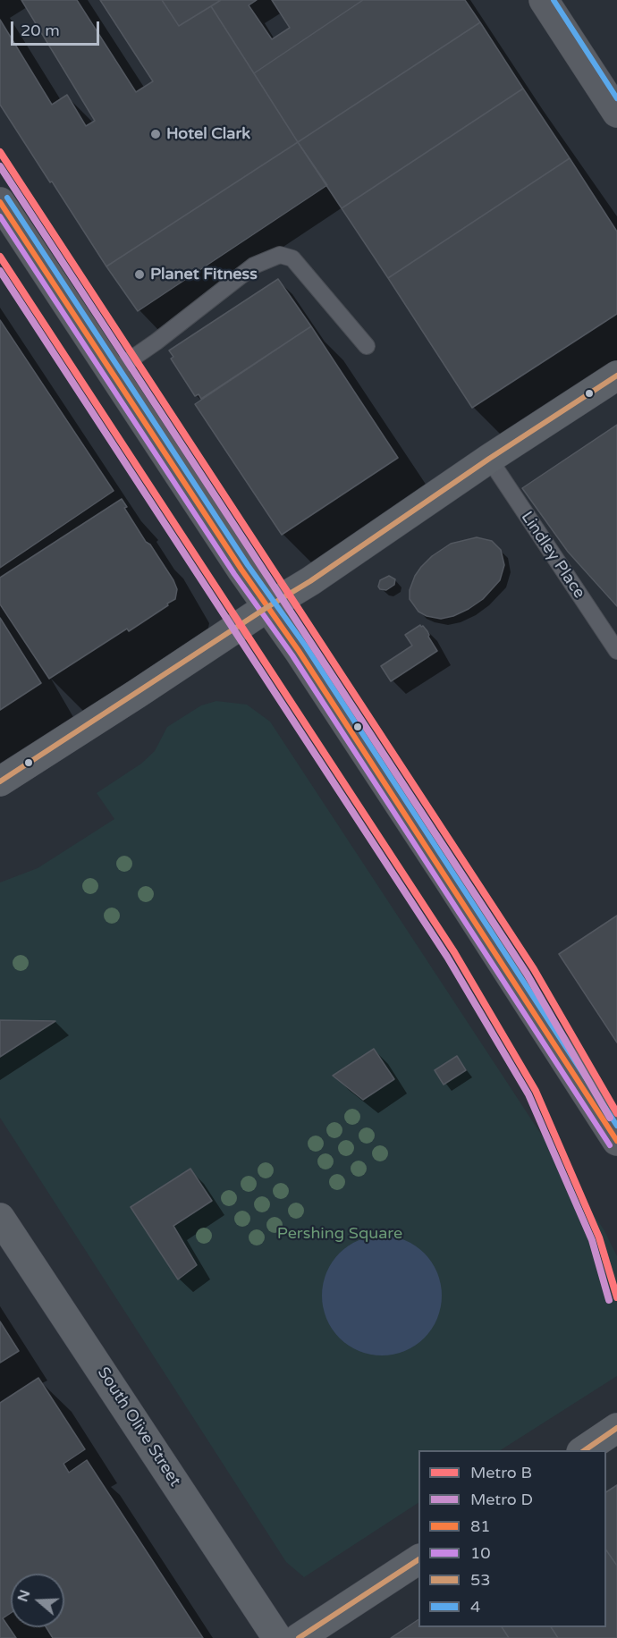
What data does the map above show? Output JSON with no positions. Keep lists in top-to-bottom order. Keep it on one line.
{"streets":{"main road":["South Olive Street"],"lane":["Lindley Place"]},"parks":["Pershing Square"],"places":["Hotel Clark","Planet Fitness"],"lines":["transit line 4","metro line B","metro line D","transit line 81","transit line 10","transit line 53"],"legend":["Metro B","Metro D","81","10","53","4"],"scale_bar":"20 m","north":"left"}
